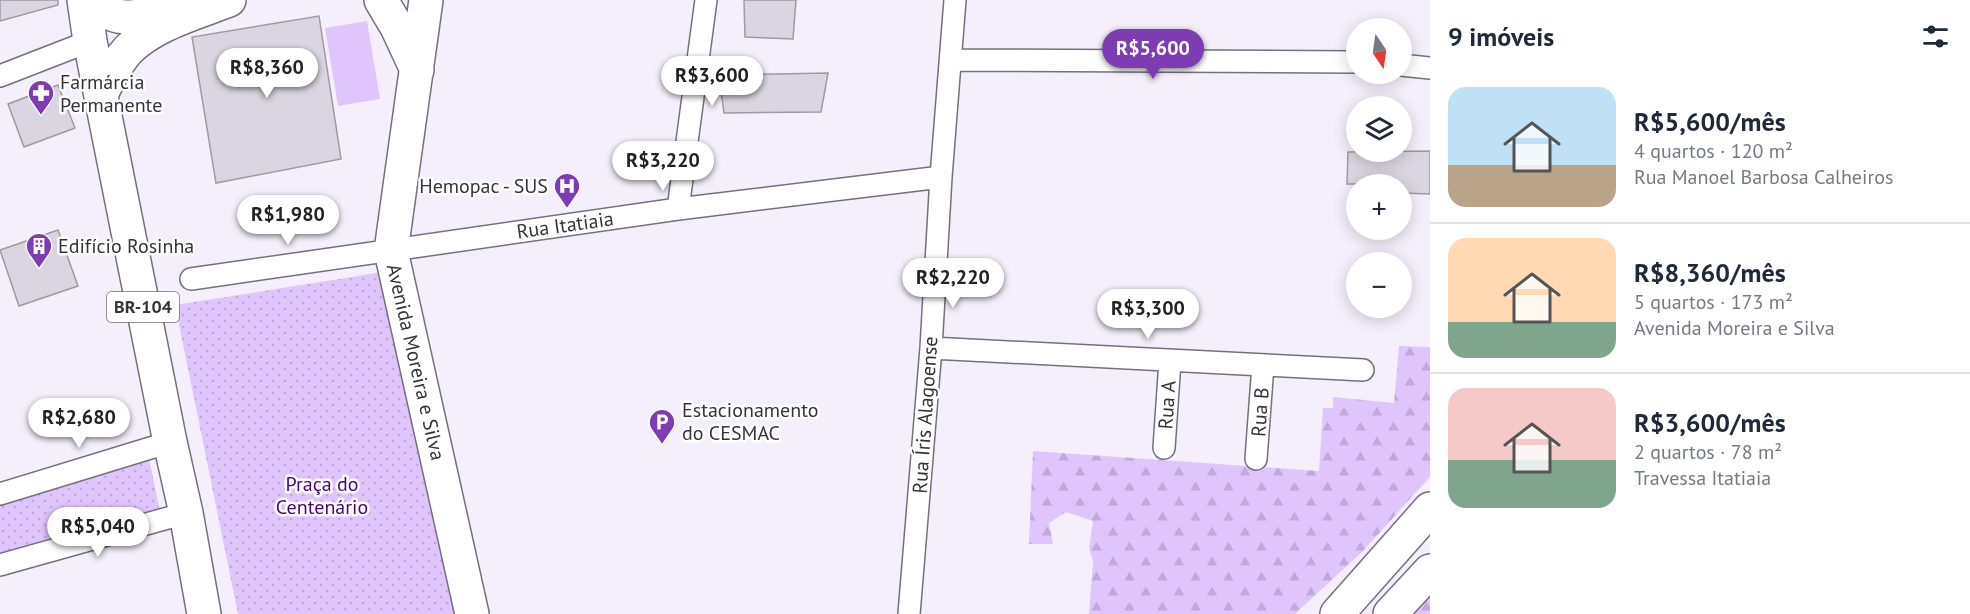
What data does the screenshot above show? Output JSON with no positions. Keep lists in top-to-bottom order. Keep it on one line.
{"streets":{"main road":["BR-104","Avenida Moreira e Silva"],"street":["Rua Itatiaia","Rua A","Rua B","Rua Íris Alagoense"]},"crossings":[["Rua Itatiaia","Avenida Moreira e Silva"],["Rua Itatiaia","Rua Íris Alagoense"]],"parks":["Praça do Centenário"],"places":{"pharmacy":["Farmárcia Permanente"],"hospital":["Hemopac - SUS"],"building":["Edifício Rosinha"],"parking":["Estacionamento do CESMAC"]},"north":"bottom","page":{"heading":"9 imóveis","map_buttons":["+","−"],"price":["R$5,600","R$8,360","R$3,600","R$3,220","R$1,980","R$2,220","R$3,300","R$2,680","R$5,040"],"list":[{"name":"R$5,600/mês","note":"4 quartos · 120 m² · Rua Manoel Barbosa Calheiros"},{"name":"R$8,360/mês","note":"5 quartos · 173 m² · Avenida Moreira e Silva"},{"name":"R$3,600/mês","note":"2 quartos · 78 m² · Travessa Itatiaia"}]}}
